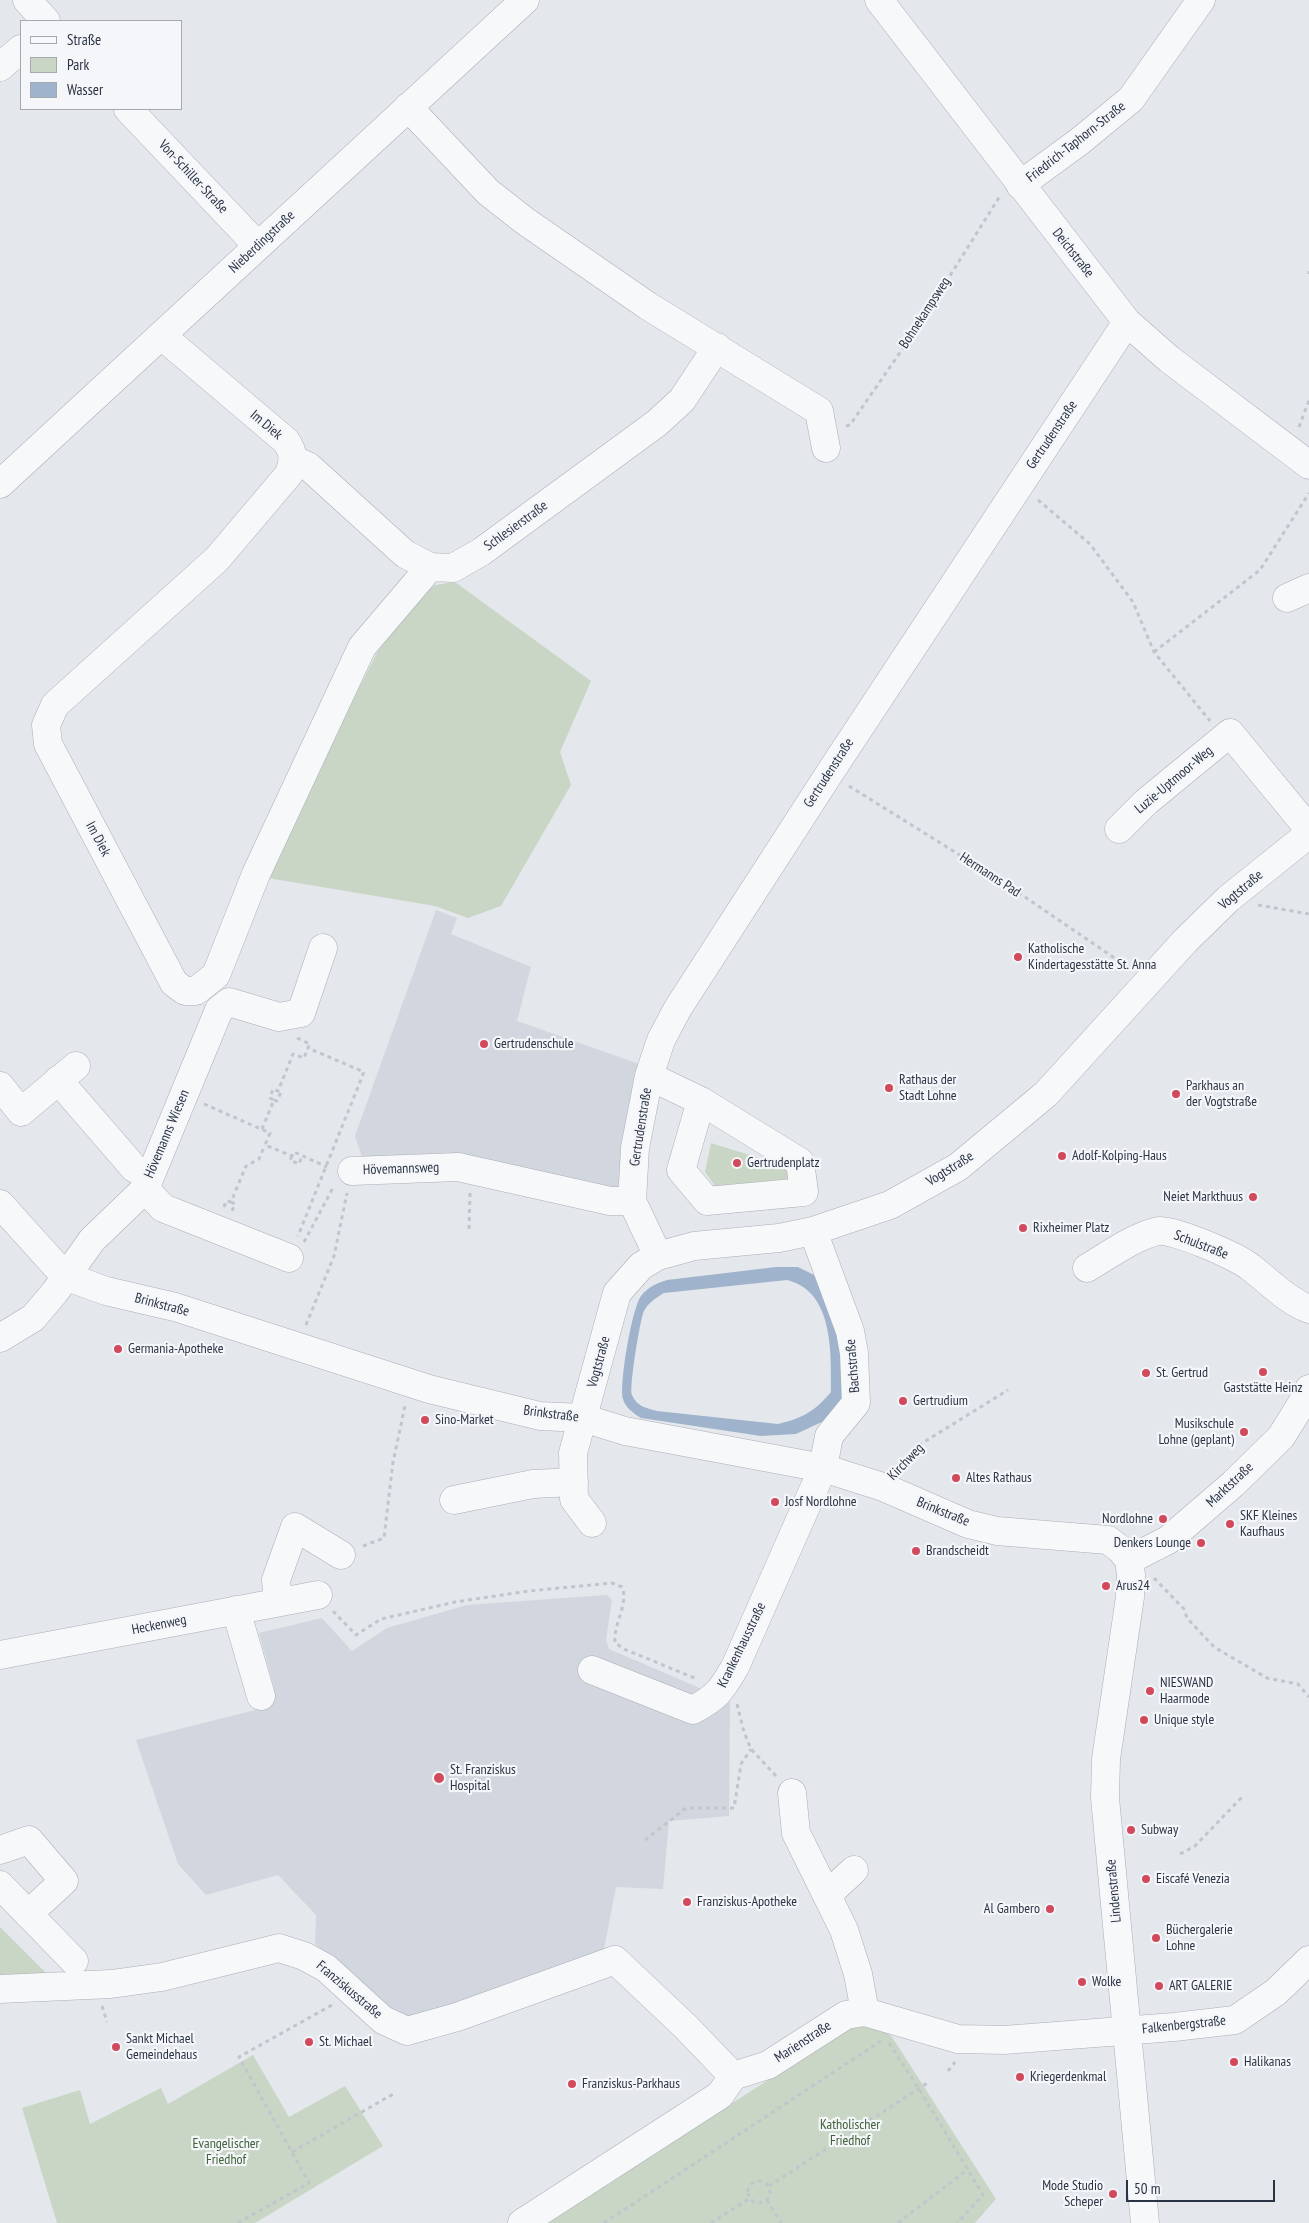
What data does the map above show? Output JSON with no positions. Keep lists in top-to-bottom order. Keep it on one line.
{"streets":{"street":["Friedrich-Taphorn-Straße","Von-Schiller-Straße","Nieberdingstraße","Deichstraße","Im Diek","Gertrudenstraße","Schlesierstraße","Luzie-Uptmoor-Weg","Vogtstraße","Hövemanns Wiesen","Hövemannsweg","Schulstraße","Brinkstraße","Bachstraße","Marktstraße","Heckenweg","Krankenhausstraße","Lindenstraße","Franziskusstraße","Falkenbergstraße","Marienstraße"],"path":["Bohnekampsweg","Hermanns Pad","Kirchweg"]},"crossings":[["Friedrich-Taphorn-Straße","Deichstraße"],["Friedrich-Taphorn-Straße","Bohnekampsweg"],["Von-Schiller-Straße","Nieberdingstraße"],["Nieberdingstraße","Im Diek"],["Deichstraße","Bohnekampsweg"],["Deichstraße","Gertrudenstraße"],["Im Diek","Schlesierstraße"],["Gertrudenstraße","Hermanns Pad"],["Gertrudenstraße","Vogtstraße"],["Gertrudenstraße","Hövemannsweg"],["Hermanns Pad","Vogtstraße"],["Vogtstraße","Brinkstraße"],["Vogtstraße","Bachstraße"],["Hövemanns Wiesen","Brinkstraße"],["Hövemannsweg","Brinkstraße"],["Brinkstraße","Bachstraße"],["Brinkstraße","Kirchweg"],["Brinkstraße","Marktstraße"],["Brinkstraße","Krankenhausstraße"],["Brinkstraße","Lindenstraße"],["Bachstraße","Krankenhausstraße"],["Marktstraße","Lindenstraße"],["Lindenstraße","Falkenbergstraße"],["Franziskusstraße","Marienstraße"]],"parks":["Katholischer Friedhof","Evangelischer Friedhof"],"places":["Katholische Kindertagesstätte St. Anna","Gertrudenschule","Rathaus der Stadt Lohne","Parkhaus an der Vogtstraße","Adolf-Kolping-Haus","Gertrudenplatz","Neiet Markthuus","Rixheimer Platz","Germania-Apotheke","Gaststätte Heinz","St. Gertrud","Gertrudium","Sino-Market","Musikschule Lohne (geplant)","Altes Rathaus","Josf Nordlohne","Nordlohne","SKF Kleines Kaufhaus","Denkers Lounge","Brandscheidt","Arus24","NIESWAND Haarmode","Unique style","St. Franziskus Hospital","Subway","Eiscafé Venezia","Franziskus-Apotheke","Al Gambero","Büchergalerie Lohne","Wolke","ART GALERIE","St. Michael","Sankt Michael Gemeindehaus","Halikanas","Kriegerdenkmal","Franziskus-Parkhaus","Mode Studio Scheper"],"legend":["Straße","Park","Wasser"],"scale_bar":"50 m"}
